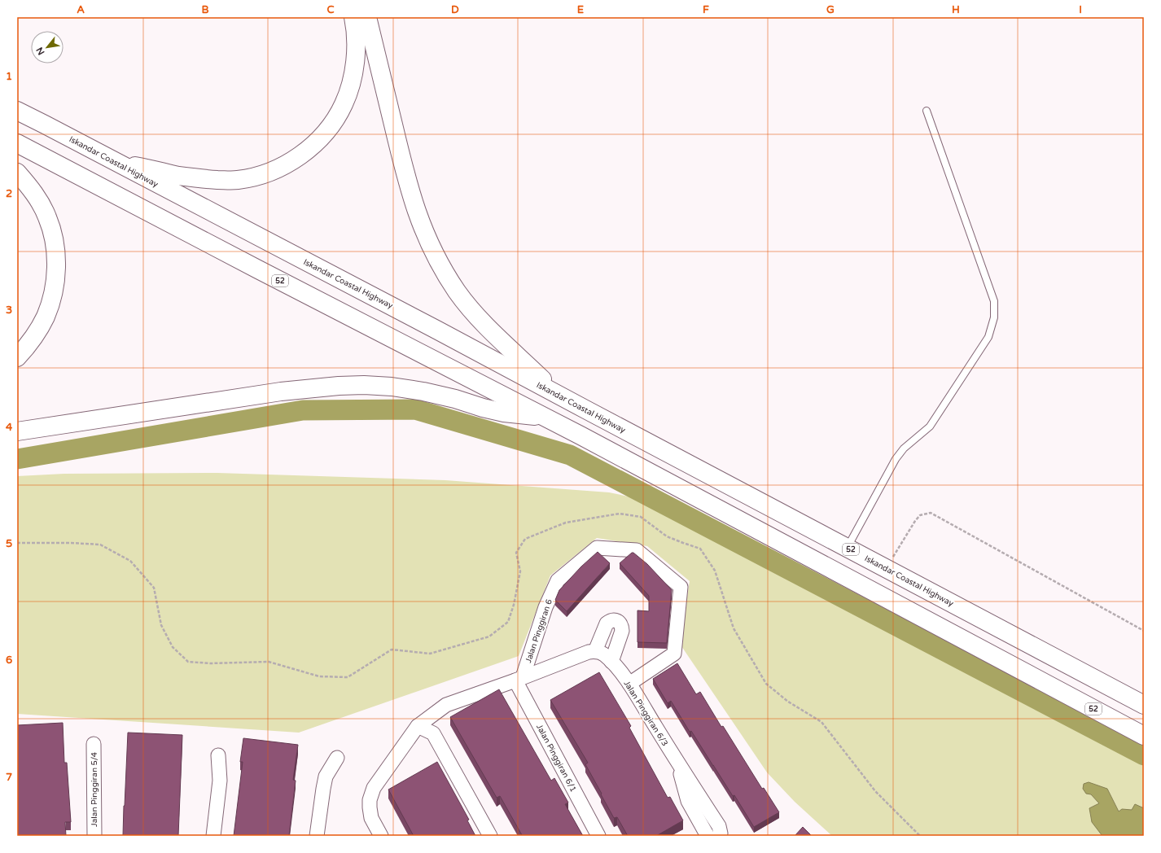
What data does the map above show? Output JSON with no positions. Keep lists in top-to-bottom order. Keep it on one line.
{"streets":{"highway":["Iskandar Coastal Highway","52"],"street":["Jalan Pinggiran 6","Jalan Pinggiran 6/3","Jalan Pinggiran 6/1","Jalan Pinggiran 5/4"]},"crossings":[["Jalan Pinggiran 6","Jalan Pinggiran 6/3"],["Jalan Pinggiran 6","Jalan Pinggiran 6/1"]],"north":"bottom left","grid":{"columns":["A","B","C","D","E","F","G","H","I"],"rows":["1","2","3","4","5","6","7"]}}
